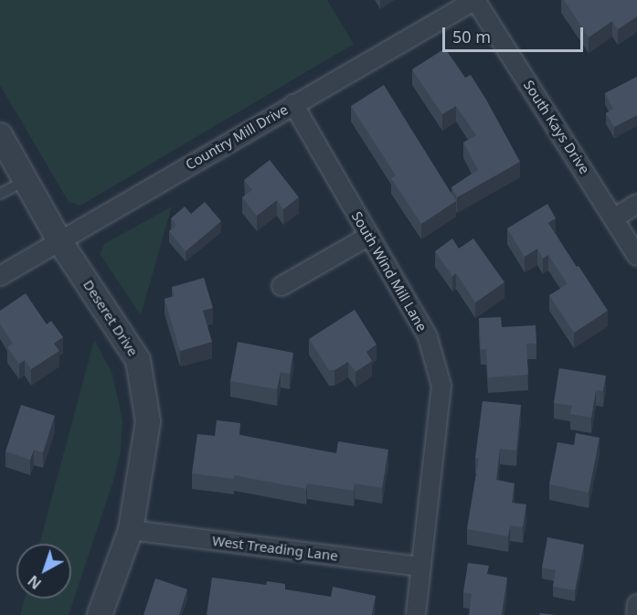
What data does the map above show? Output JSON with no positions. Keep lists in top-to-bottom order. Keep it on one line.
{"streets":{"street":["South Kays Drive","Country Mill Drive","South Wind Mill Lane","Deseret Drive","West Treading Lane"]},"crossings":[["South Kays Drive","Country Mill Drive"],["Country Mill Drive","South Wind Mill Lane"],["Country Mill Drive","Deseret Drive"],["South Wind Mill Lane","West Treading Lane"],["Deseret Drive","West Treading Lane"]],"scale_bar":"50 m","north":"bottom left"}
